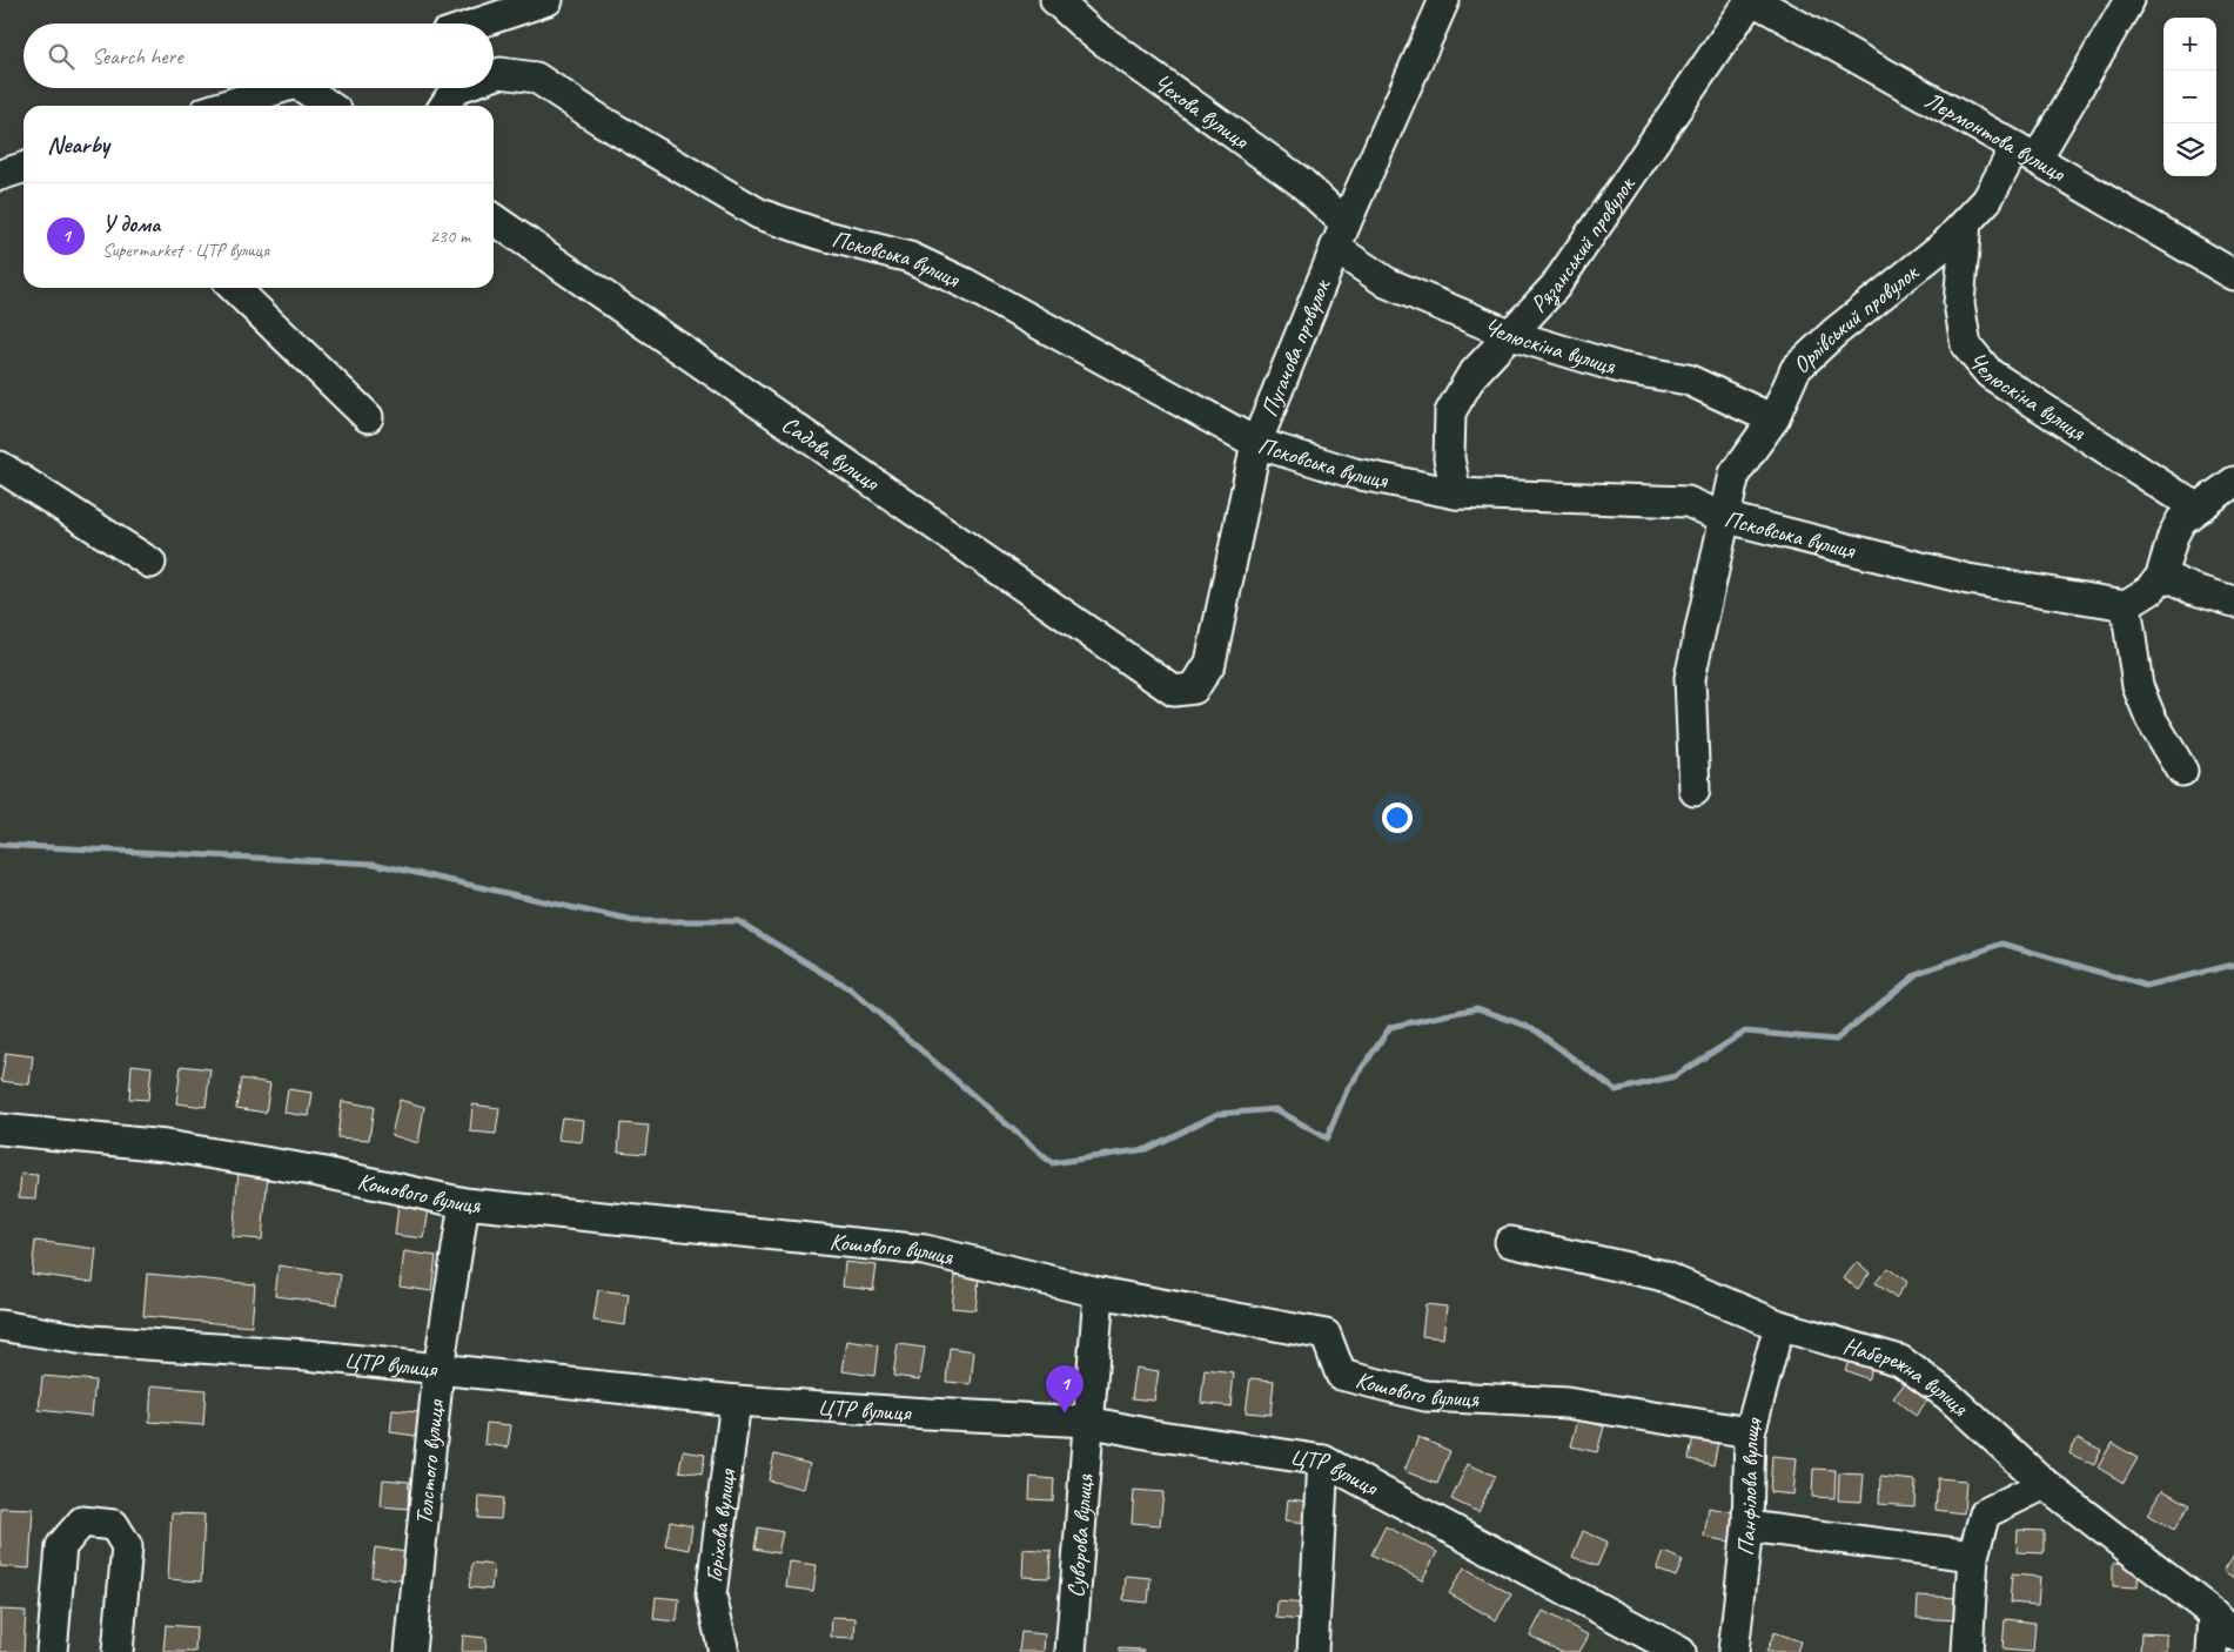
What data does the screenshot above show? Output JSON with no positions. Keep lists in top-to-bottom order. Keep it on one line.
{"streets":{"street":["Чехова вулиця","Лєрмонтова вулиця","Рязанський провулок","Псковська вулиця","Орлівський провулок","Челюскіна вулиця","Пугачова провулок","Садова вулиця","Кошового вулиця","ЦТР вулиця","Набережна вулиця","Толстого вулиця","Панфілова вулиця","Горіхова вулиця","Суворова вулиця"]},"crossings":[["Чехова вулиця","Челюскіна вулиця"],["Чехова вулиця","Пугачова провулок"],["Лєрмонтова вулиця","Рязанський провулок"],["Лєрмонтова вулиця","Орлівський провулок"],["Рязанський провулок","Псковська вулиця"],["Рязанський провулок","Челюскіна вулиця"],["Псковська вулиця","Орлівський провулок"],["Псковська вулиця","Пугачова провулок"],["Орлівський провулок","Челюскіна вулиця"],["Челюскіна вулиця","Пугачова провулок"],["Пугачова провулок","Садова вулиця"],["Кошового вулиця","Толстого вулиця"],["Кошового вулиця","Панфілова вулиця"],["Кошового вулиця","Суворова вулиця"],["ЦТР вулиця","Толстого вулиця"],["ЦТР вулиця","Горіхова вулиця"],["ЦТР вулиця","Суворова вулиця"],["Набережна вулиця","Панфілова вулиця"]],"page":{"map_buttons":["+","−"],"search":"Search here","heading":"Nearby","list":[{"mark":"1","name":"У дома","note":"Supermarket · ЦТР вулиця","value":"230 m"}],"pins":"1"}}
